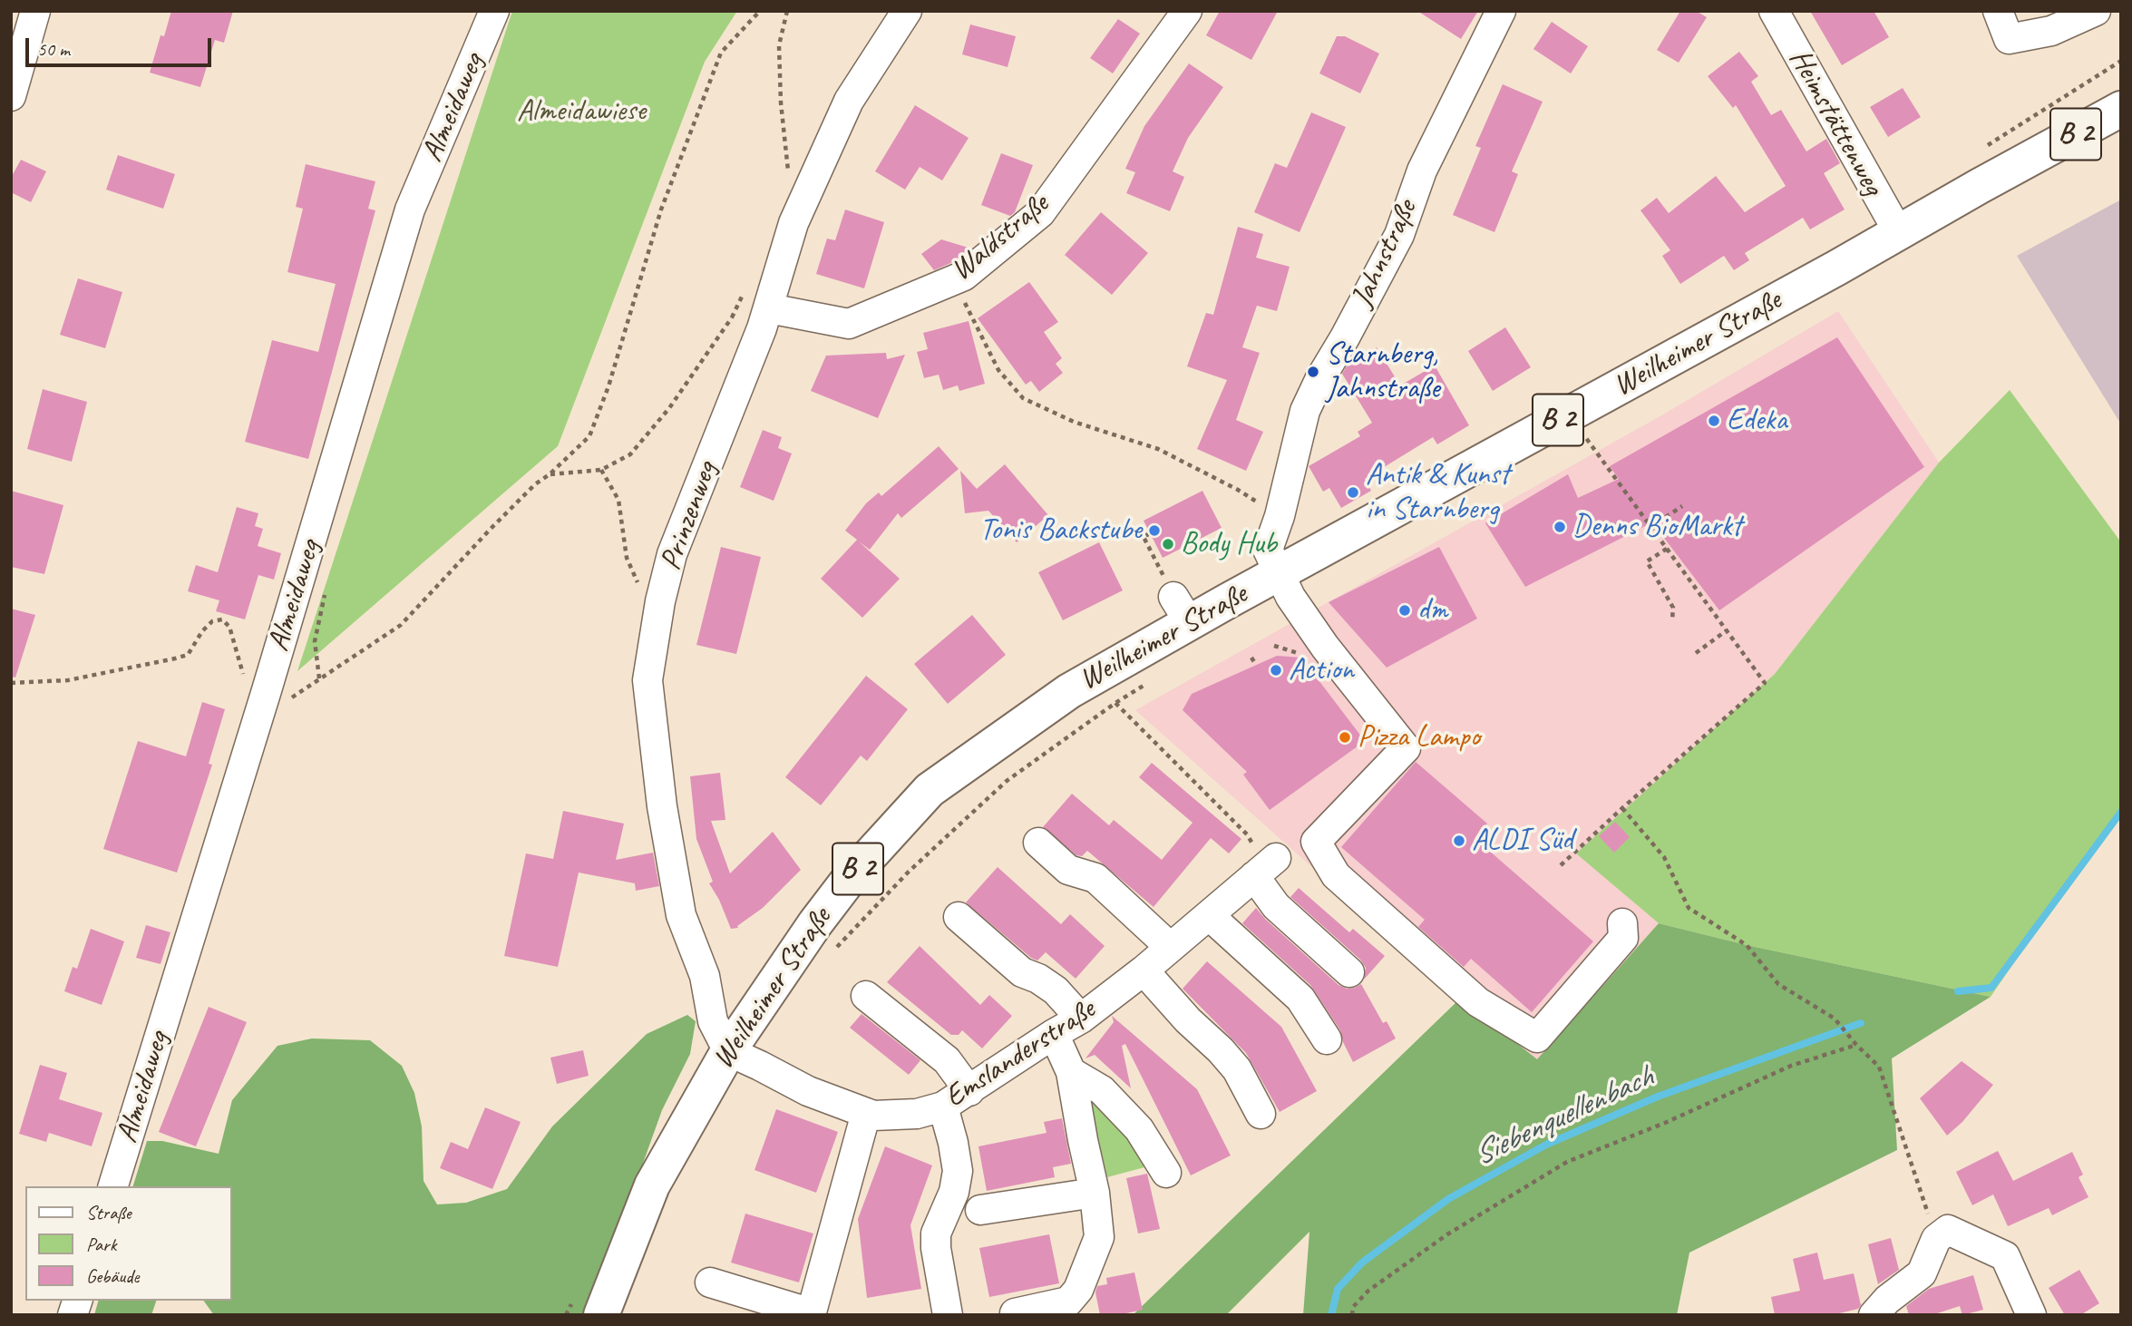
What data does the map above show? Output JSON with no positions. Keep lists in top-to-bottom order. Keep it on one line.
{"streets":{"main road":["B 2","Weilheimer Straße"],"street":["Almeidaweg","Heimstättenweg","Waldstraße","Jahnstraße","Prinzenweg","Emslanderstraße"]},"crossings":[["Heimstättenweg","Weilheimer Straße"],["Waldstraße","Prinzenweg"],["Jahnstraße","Weilheimer Straße"],["Weilheimer Straße","Prinzenweg"],["Weilheimer Straße","Emslanderstraße"],["Prinzenweg","Emslanderstraße"]],"water":["Siebenquellenbach"],"parks":["Almeidawiese"],"places":["Starnberg, Jahnstraße","Edeka","Antik & Kunst in Starnberg","Denns BioMarkt","Tonis Backstube","Body Hub","dm","Action","Pizza Lampo","ALDI Süd"],"legend":["Straße","Park","Gebäude"],"scale_bar":"50 m"}
